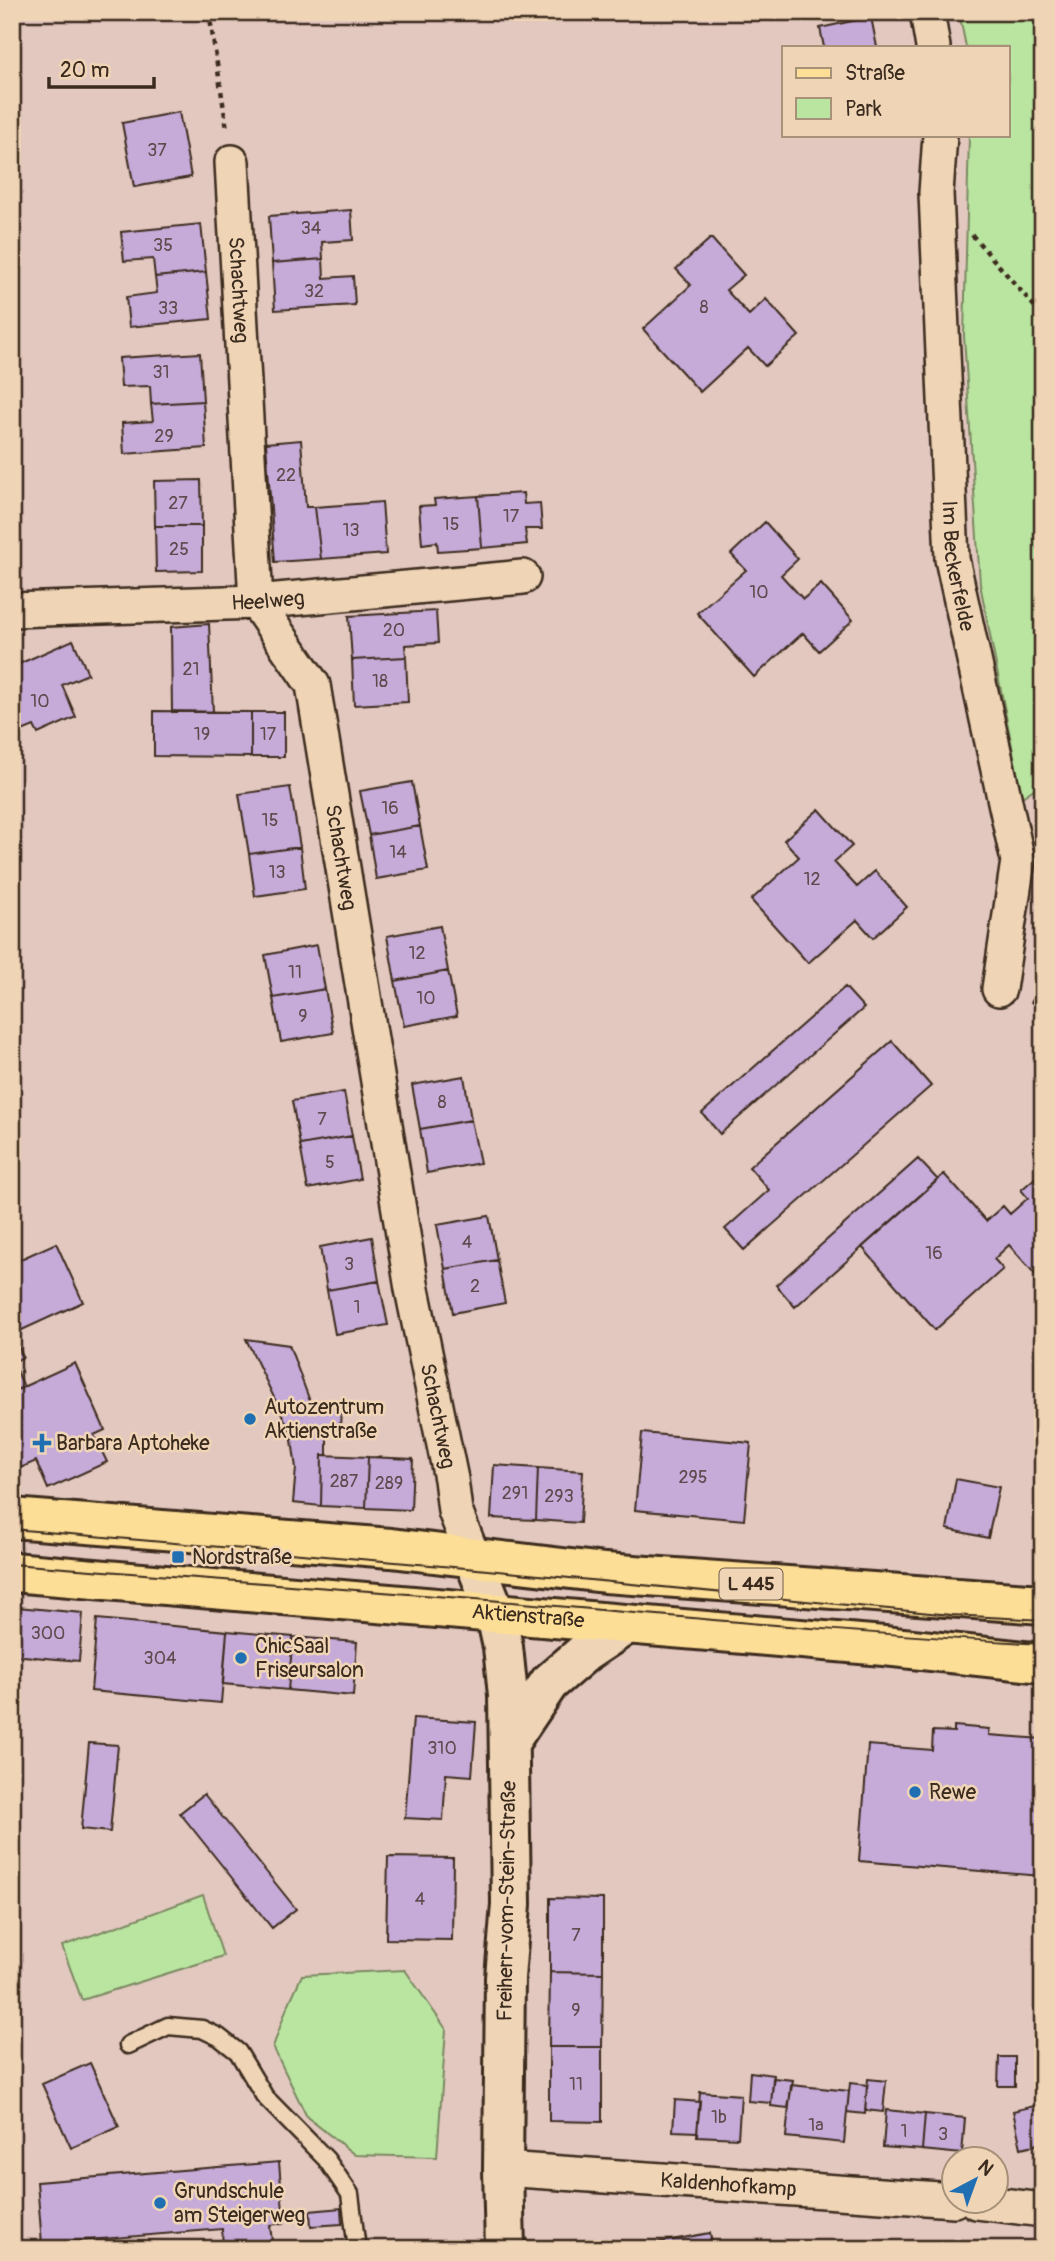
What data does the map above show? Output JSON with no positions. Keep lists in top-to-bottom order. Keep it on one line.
{"streets":{"main road":["L 445","Aktienstraße"],"street":["Schachtweg","Im Beckerfelde","Heelweg","Freiherr-vom-Stein-Straße","Kaldenhofkamp"]},"crossings":[["Schachtweg","Heelweg"],["Schachtweg","L 445"],["Schachtweg","Freiherr-vom-Stein-Straße"],["L 445","Freiherr-vom-Stein-Straße"],["Aktienstraße","Freiherr-vom-Stein-Straße"],["Freiherr-vom-Stein-Straße","Kaldenhofkamp"]],"places":{"other":["Autozentrum Aktienstraße","ChicSaal Friseursalon","Rewe","Grundschule am Steigerweg"],"health":["Barbara Aptoheke"],"transit":["Nordstraße"]},"house_numbers":["37","34","35","32","8","33","31","29","22","27","17","15","13","25","10","20","21","18","10","19","17","16","15","14","13","12","12","11","10","9","8","7","5","4","16","3","2","1","295","287","289","291","293","300","304","310","4","7","9","11","1b","1a","1","3"],"legend":["Straße","Park"],"scale_bar":"20 m","north":"top right"}
